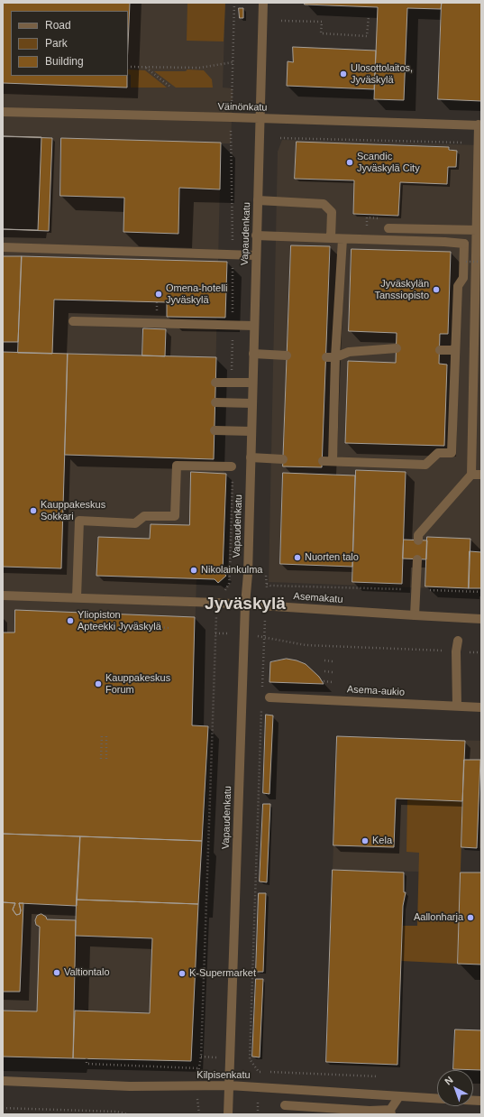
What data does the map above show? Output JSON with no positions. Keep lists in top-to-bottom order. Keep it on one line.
{"streets":{"street":["Väinönkatu","Vapaudenkatu","Asemakatu","Asema-aukio","Kilpisenkatu"]},"crossings":[["Väinönkatu","Vapaudenkatu"],["Vapaudenkatu","Asemakatu"],["Vapaudenkatu","Kilpisenkatu"]],"districts":["Jyväskylä"],"places":["Ulosottolaitos, Jyväskylä","Scandic Jyväskylä City","Jyväskylän Tanssiopisto","Omena-hotelli Jyväskylä","Kauppakeskus Sokkari","Nuorten talo","Nikolainkulma","Yliopiston Apteekki Jyväskylä","Kauppakeskus Forum","Kela","Aallonharja","Valtiontalo","K-Supermarket"],"legend":["Road","Park","Building"],"north":"top left"}
